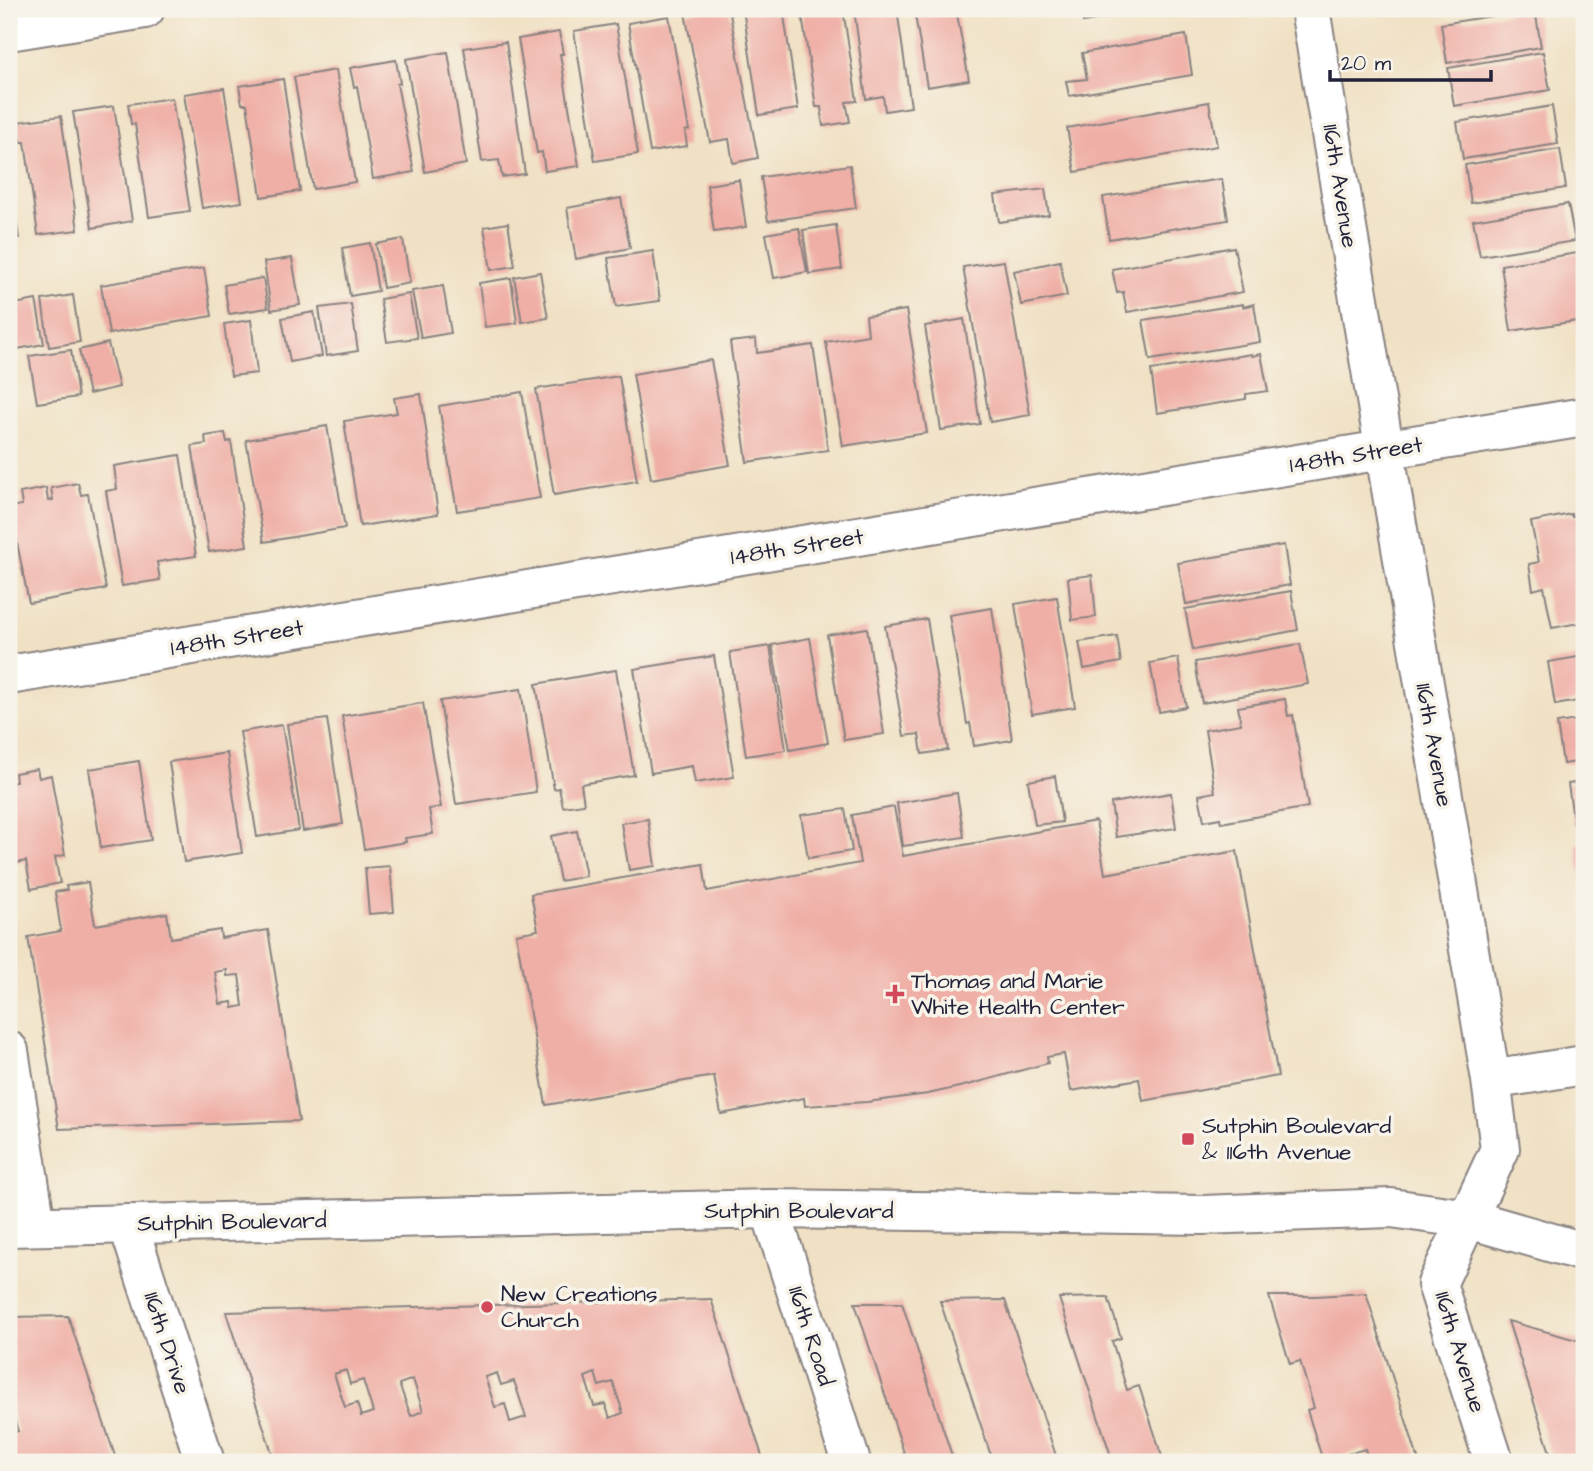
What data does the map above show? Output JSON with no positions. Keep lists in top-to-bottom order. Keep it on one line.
{"streets":{"street":["116th Avenue","148th Street","Sutphin Boulevard","116th Road","116th Drive"]},"crossings":[["116th Avenue","148th Street"],["116th Avenue","Sutphin Boulevard"],["Sutphin Boulevard","116th Road"],["Sutphin Boulevard","116th Drive"]],"places":{"health":["Thomas and Marie White Health Center"],"transit":["Sutphin Boulevard & 116th Avenue"],"other":["New Creations Church"]},"scale_bar":"20 m"}
